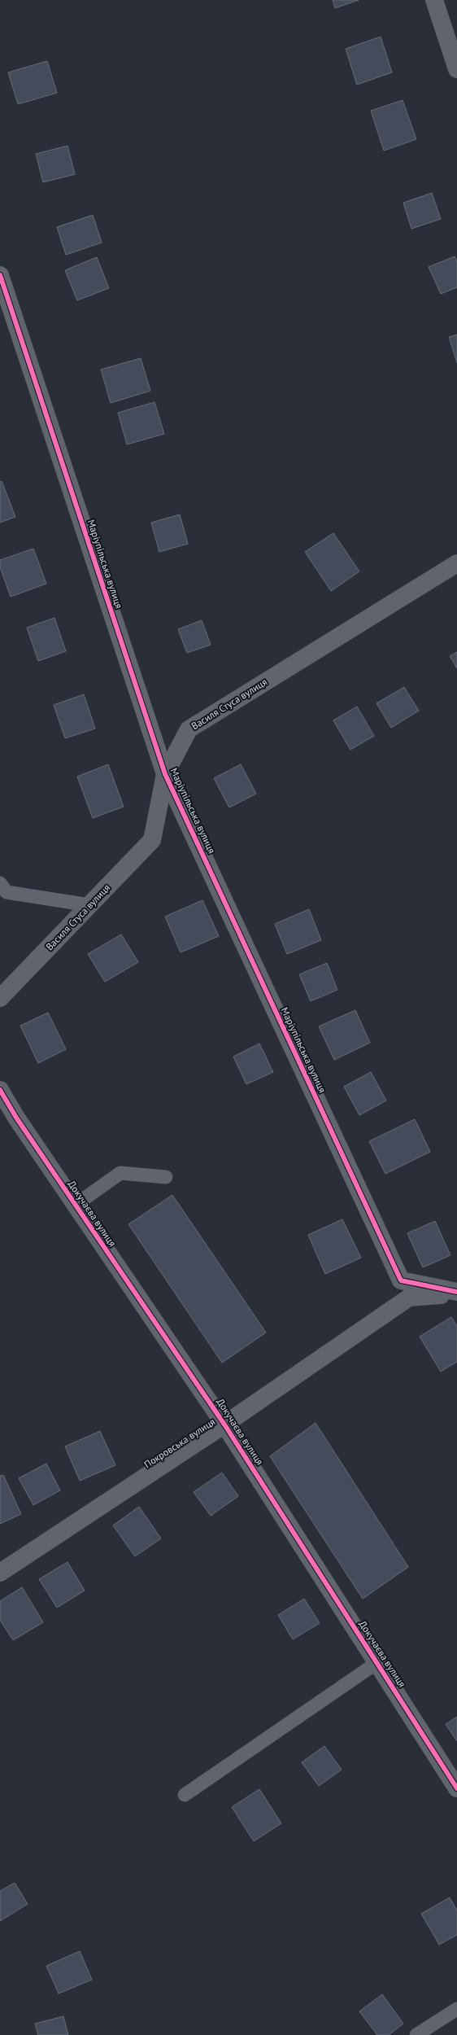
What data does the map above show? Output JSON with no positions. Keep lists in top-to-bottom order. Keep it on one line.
{"streets":{"street":["Маріупільська вулиця","Василя Стуса вулиця","Докучаєва вулиця","Покровська вулиця"]},"crossings":[["Маріупільська вулиця","Василя Стуса вулиця"],["Маріупільська вулиця","Покровська вулиця"],["Докучаєва вулиця","Покровська вулиця"]]}
